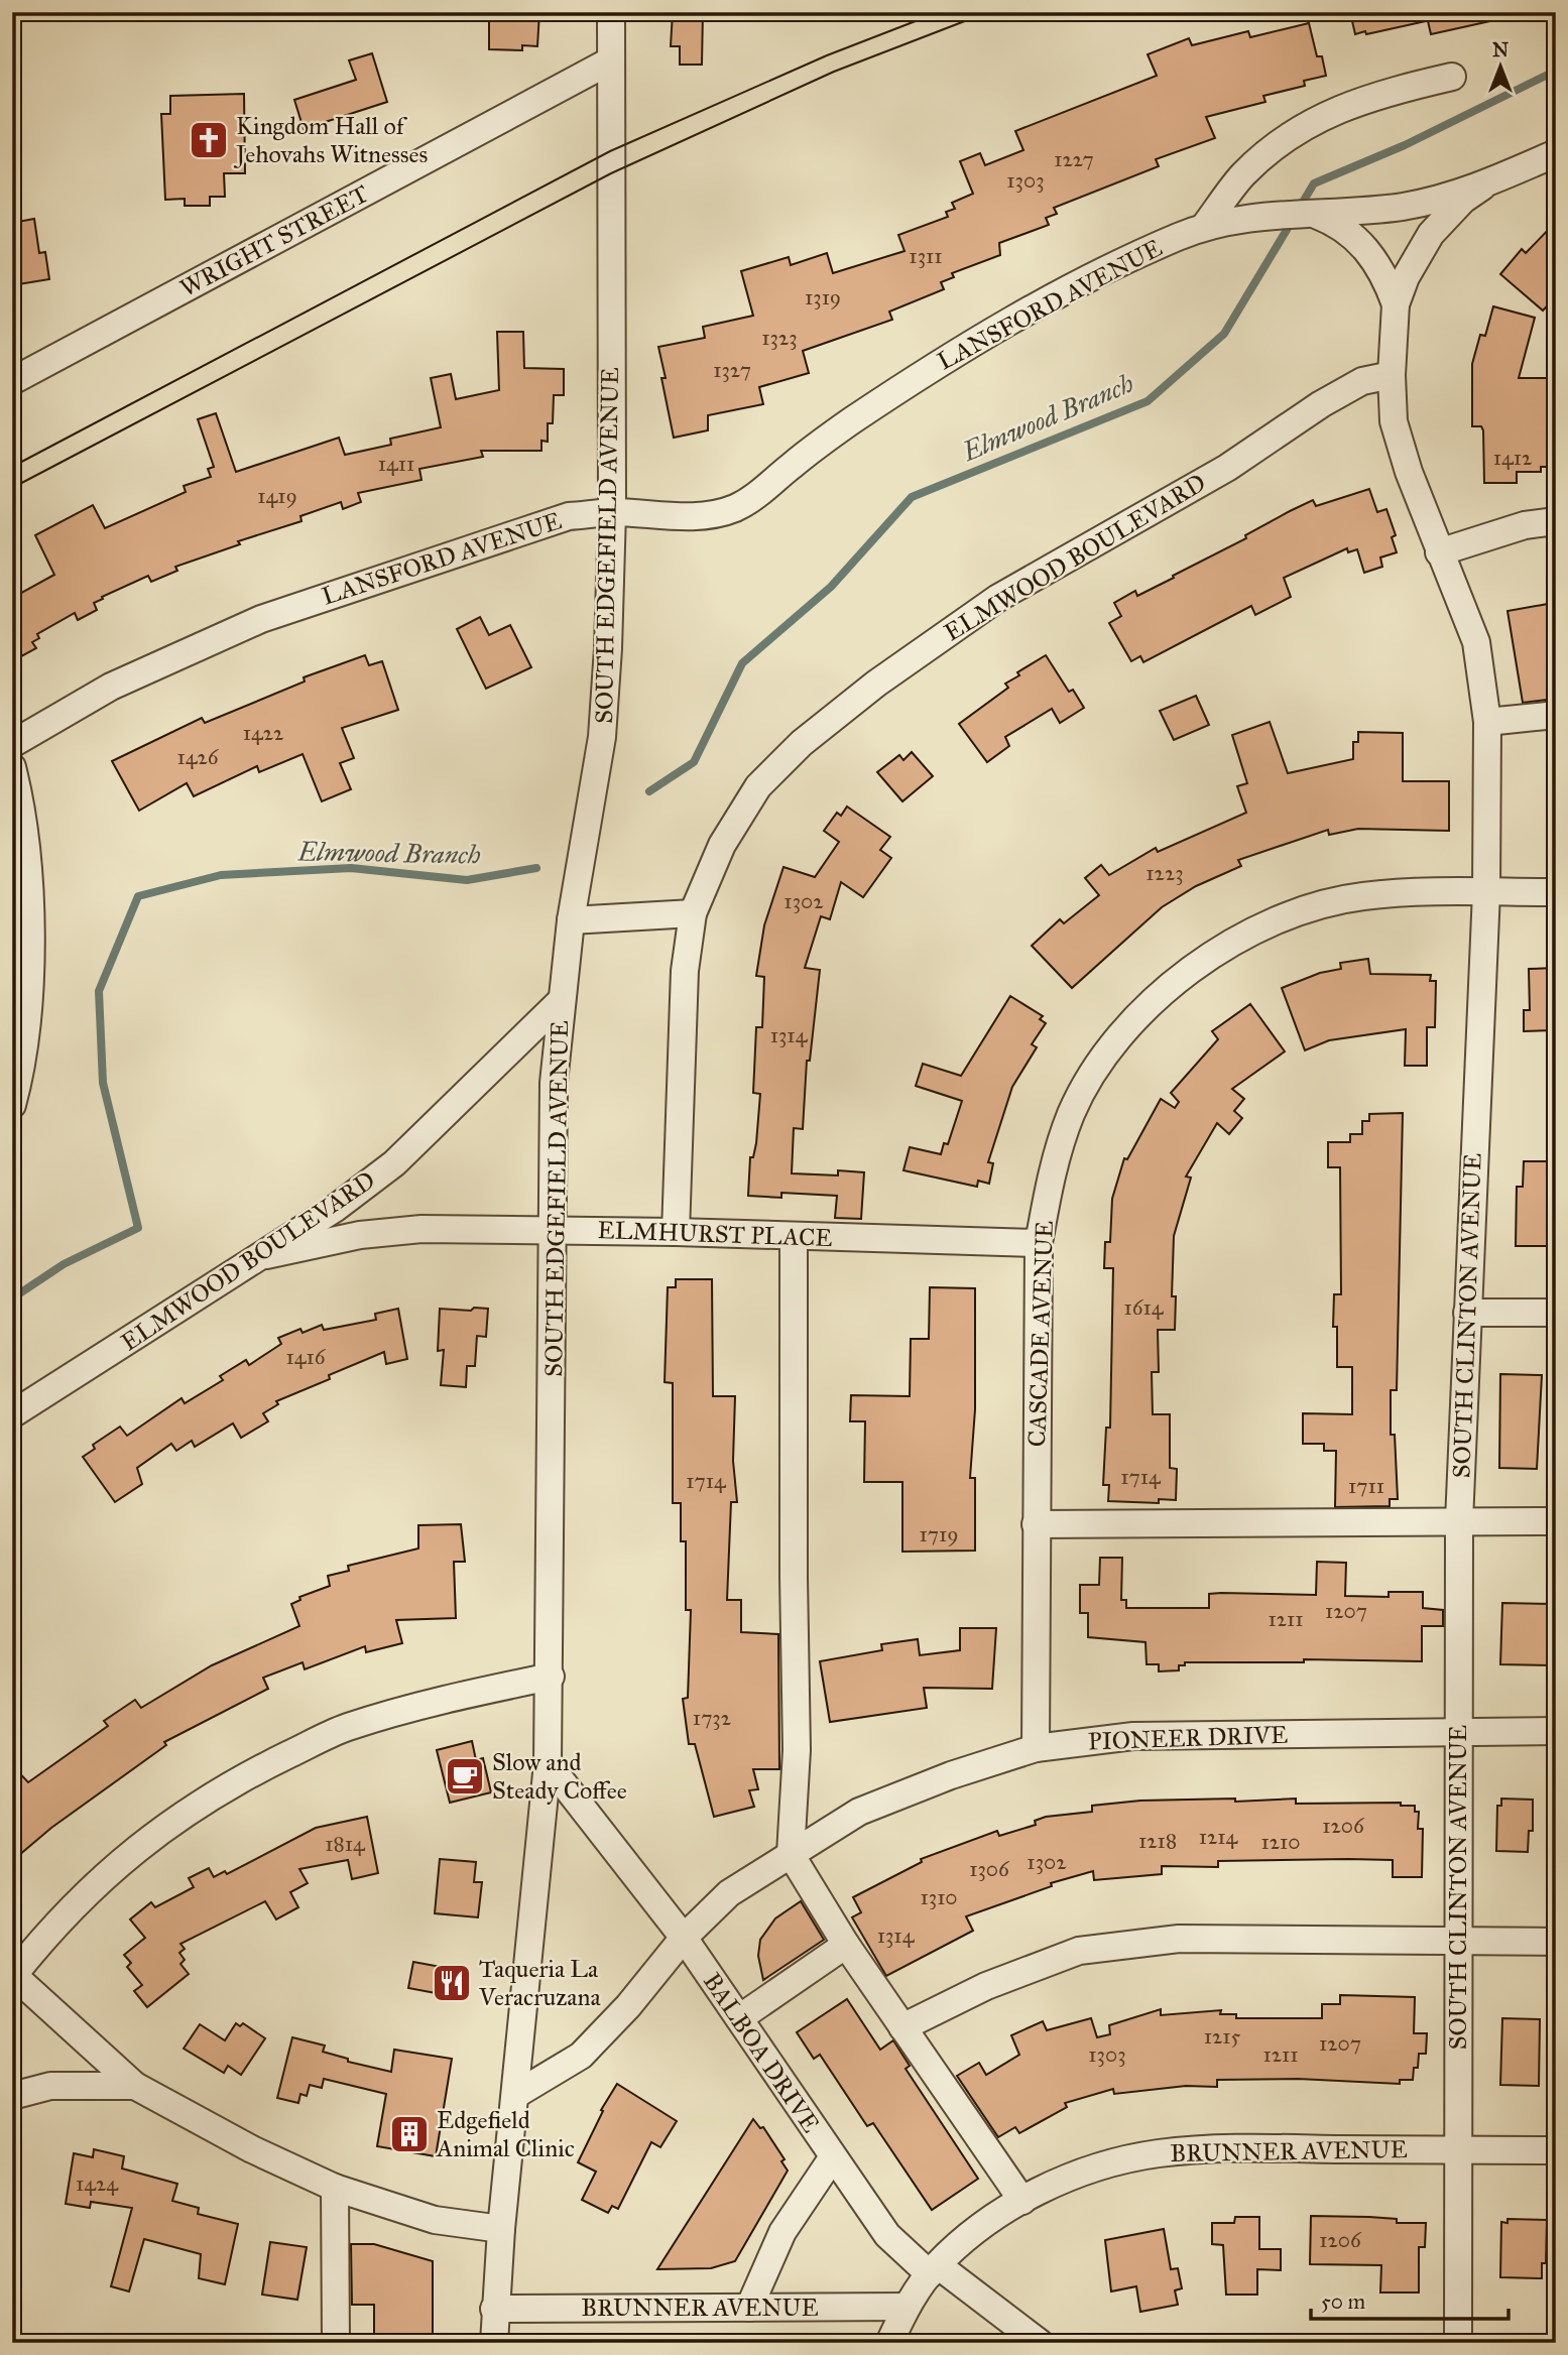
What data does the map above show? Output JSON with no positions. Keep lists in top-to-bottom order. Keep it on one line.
{"streets":{"street":["WRIGHT STREET","LANSFORD AVENUE","SOUTH EDGEFIELD AVENUE","ELMWOOD BOULEVARD","ELMHURST PLACE","SOUTH CLINTON AVENUE","CASCADE AVENUE","PIONEER DRIVE","BALBOA DRIVE","BRUNNER AVENUE"]},"crossings":[["WRIGHT STREET","SOUTH EDGEFIELD AVENUE"],["LANSFORD AVENUE","SOUTH EDGEFIELD AVENUE"],["SOUTH EDGEFIELD AVENUE","ELMWOOD BOULEVARD"],["SOUTH EDGEFIELD AVENUE","ELMHURST PLACE"],["SOUTH EDGEFIELD AVENUE","PIONEER DRIVE"],["SOUTH EDGEFIELD AVENUE","BALBOA DRIVE"],["SOUTH EDGEFIELD AVENUE","BRUNNER AVENUE"],["ELMWOOD BOULEVARD","ELMHURST PLACE"],["ELMWOOD BOULEVARD","SOUTH CLINTON AVENUE"],["ELMHURST PLACE","CASCADE AVENUE"],["SOUTH CLINTON AVENUE","CASCADE AVENUE"],["SOUTH CLINTON AVENUE","PIONEER DRIVE"],["SOUTH CLINTON AVENUE","BRUNNER AVENUE"],["CASCADE AVENUE","PIONEER DRIVE"],["PIONEER DRIVE","BALBOA DRIVE"],["BALBOA DRIVE","BRUNNER AVENUE"]],"water":["Elmwood Branch"],"places":{"church":["Kingdom Hall of Jehovahs Witnesses"],"cafe":["Slow and Steady Coffee"],"restaurant":["Taqueria La Veracruzana"],"building":["Edgefield Animal Clinic"]},"house_numbers":["1227","1303","1311","1319","1323","1327","1412","1411","1419","1422","1426","1223","1302","1314","1614","1416","1714","1714","1711","1719","1207","1211","1732","1206","1214","1218","1210","1814","1302","1306","1310","1314","1215","1207","1303","1211","1424","1206"],"scale_bar":"50 m","north":"top"}
